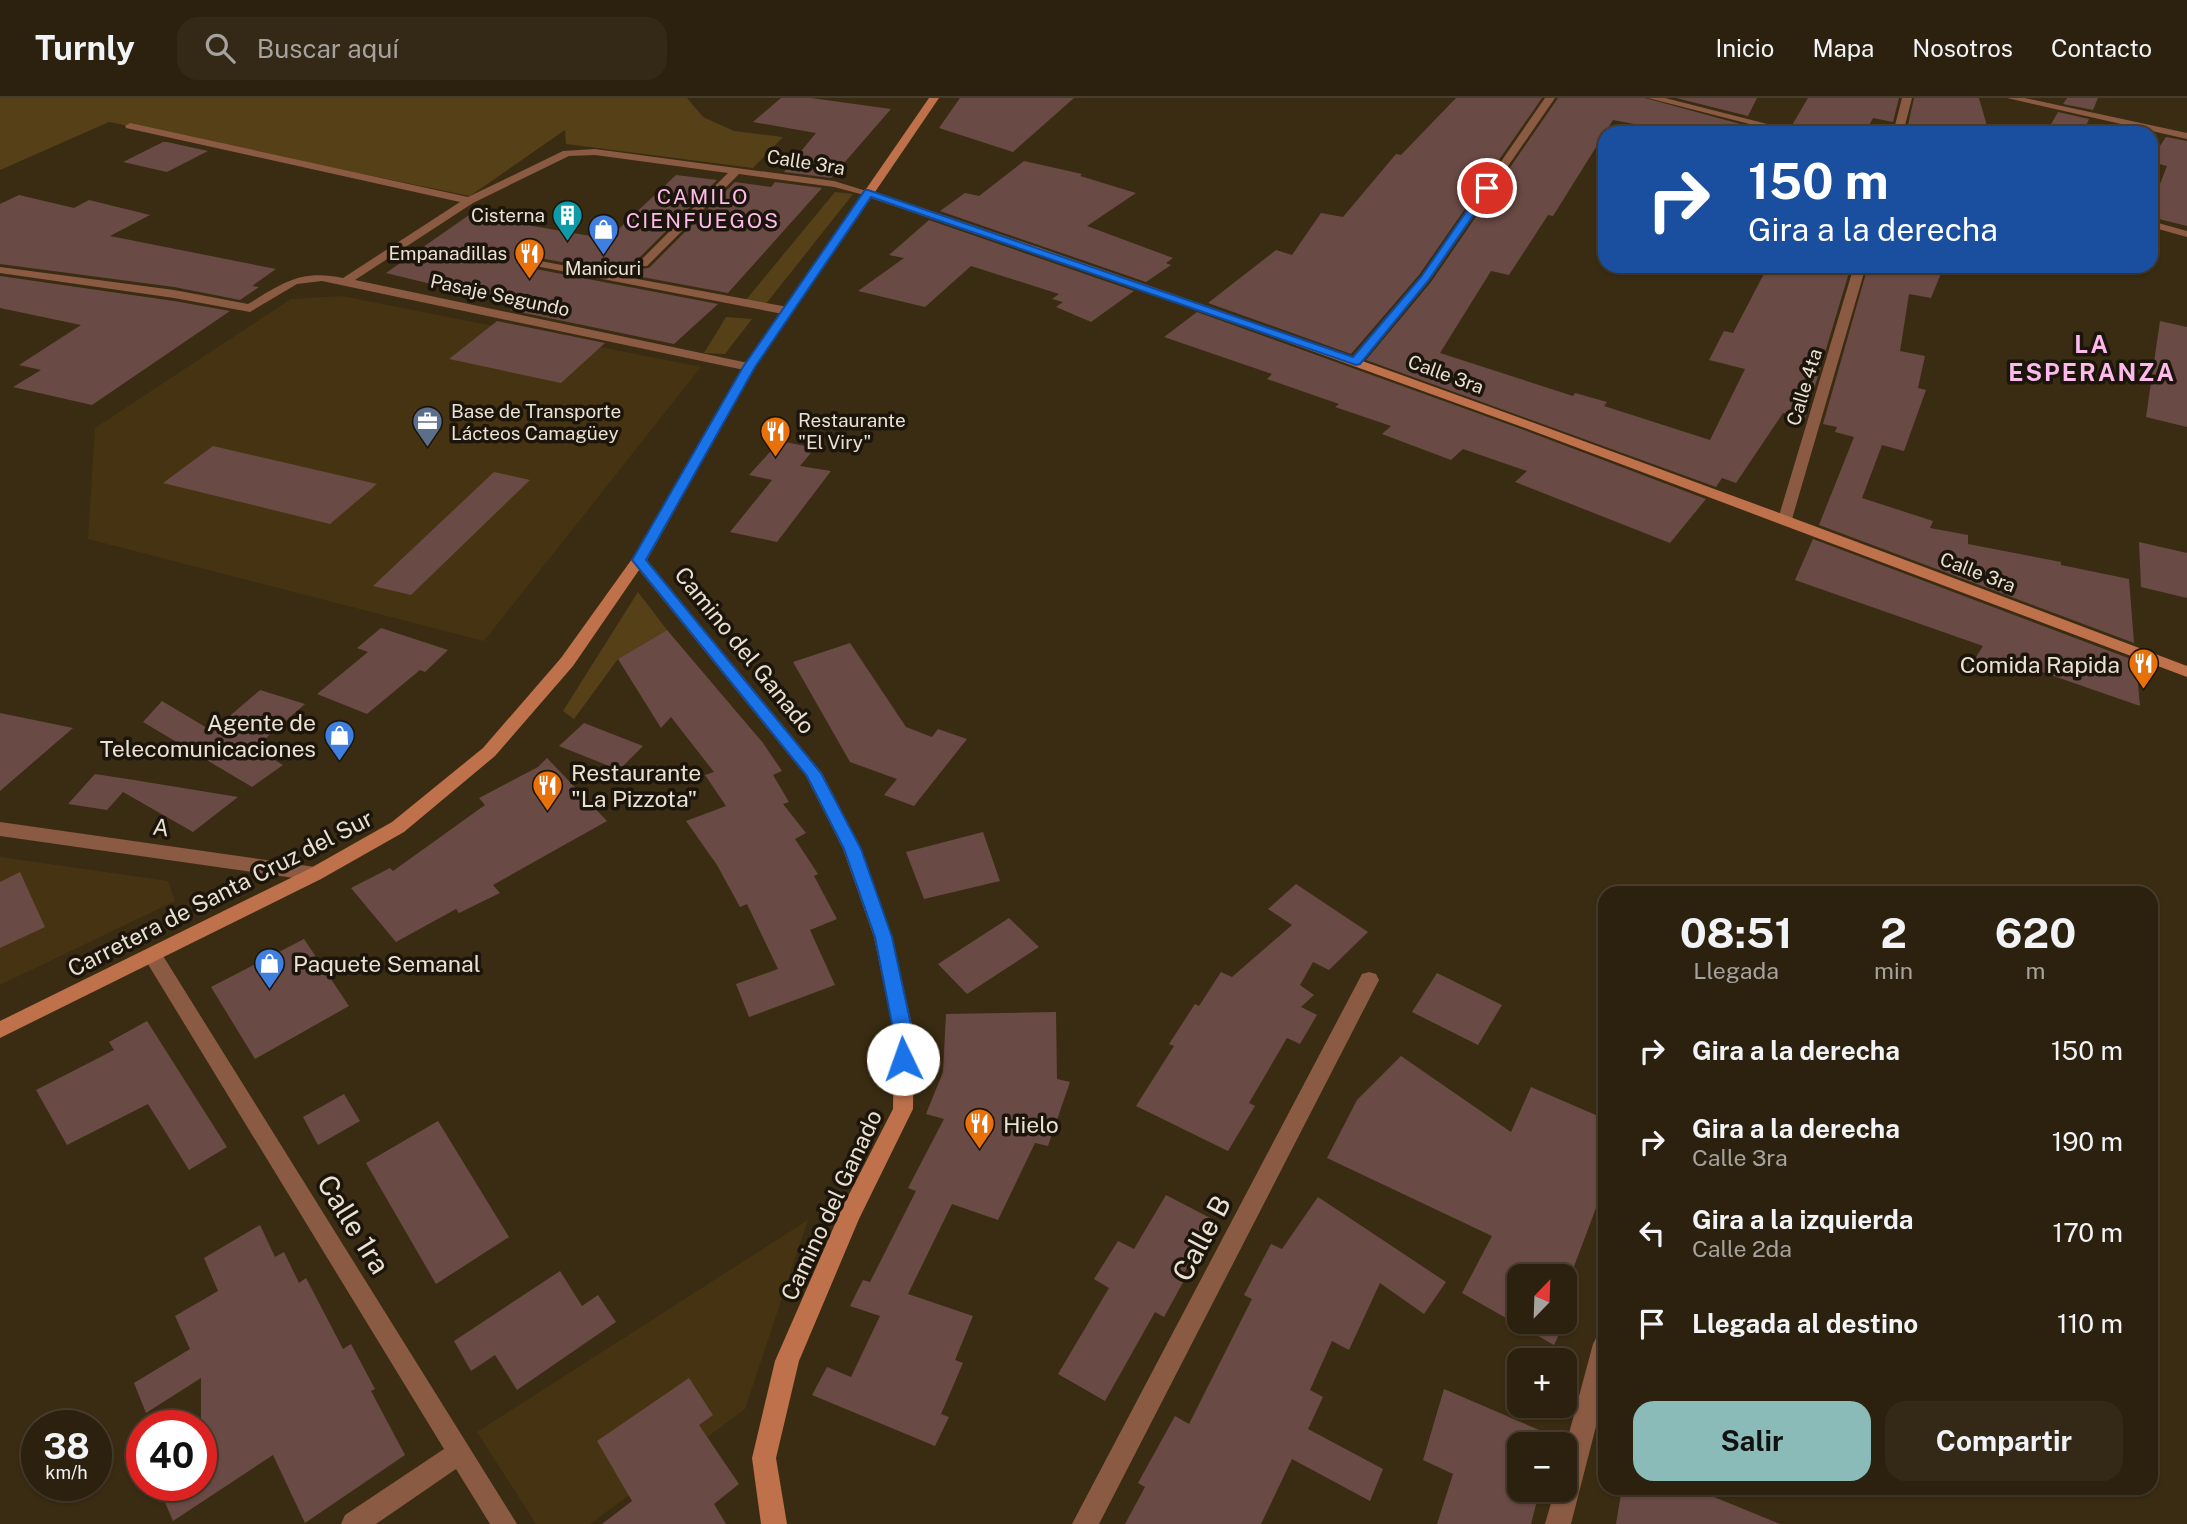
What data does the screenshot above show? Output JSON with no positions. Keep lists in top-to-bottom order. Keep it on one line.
{"streets":{"street":["Calle 3ra","Pasaje Segundo","Calle 4ta","Camino del Ganado","A","Carretera de Santa Cruz del Sur","Calle 1ra","Calle B"]},"crossings":[["Calle 3ra","Pasaje Segundo"],["Calle 3ra","Calle 4ta"],["Calle 3ra","Carretera de Santa Cruz del Sur"],["Pasaje Segundo","Carretera de Santa Cruz del Sur"],["Camino del Ganado","Carretera de Santa Cruz del Sur"],["A","Carretera de Santa Cruz del Sur"],["Carretera de Santa Cruz del Sur","Calle 1ra"]],"districts":["CAMILO CIENFUEGOS","LA ESPERANZA"],"places":{"building":["Cisterna"],"shop":["Manicuri","Agente de Telecomunicaciones","Paquete Semanal"],"restaurant":["Empanadillas","Restaurante \"El Viry\"","Comida Rapida","Restaurante \"La Pizzota\"","Hielo"],"office":["Base de Transporte Lácteos Camagüey"]},"north":"top right","page":{"header":"Turnly","search":"Buscar aquí","nav":["Inicio","Mapa","Nosotros","Contacto"],"turn":["150 m","Gira a la derecha"],"eta":["08:51","Llegada","2","min","620","m"],"list":[{"name":"Gira a la derecha","value":"150 m"},{"name":"Gira a la derecha","note":"Calle 3ra","value":"190 m"},{"name":"Gira a la izquierda","note":"Calle 2da","value":"170 m"},{"name":"Llegada al destino","value":"110 m"}],"map_buttons":["+","−"],"buttons":["Salir","Compartir"],"speed":"38 km/h","limit":"40"}}
